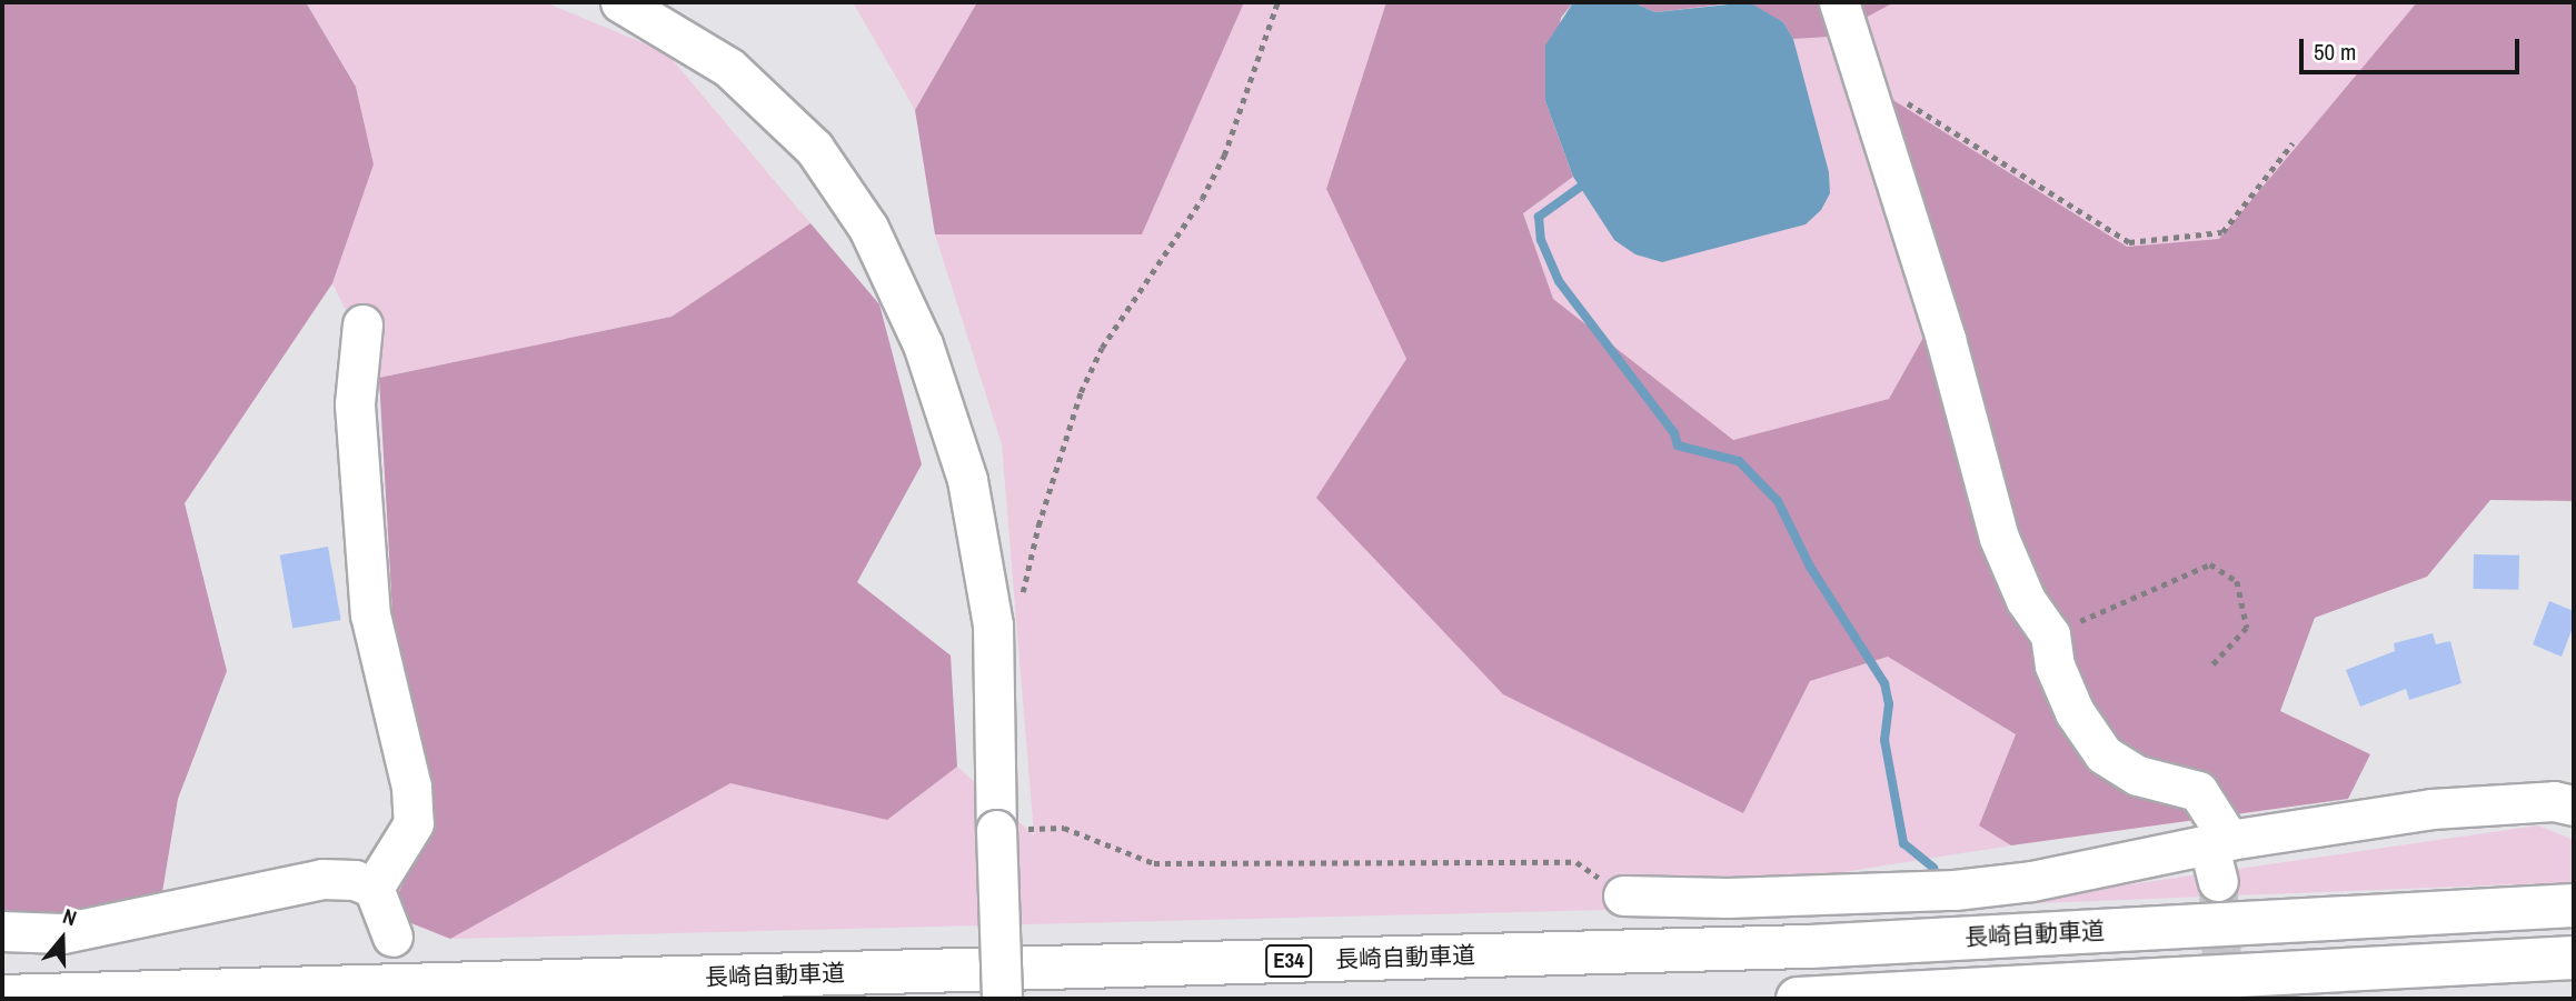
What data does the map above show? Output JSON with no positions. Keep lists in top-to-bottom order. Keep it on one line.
{"streets":{"highway":["長崎自動車道","E34"]},"scale_bar":"50 m","north":"top"}
